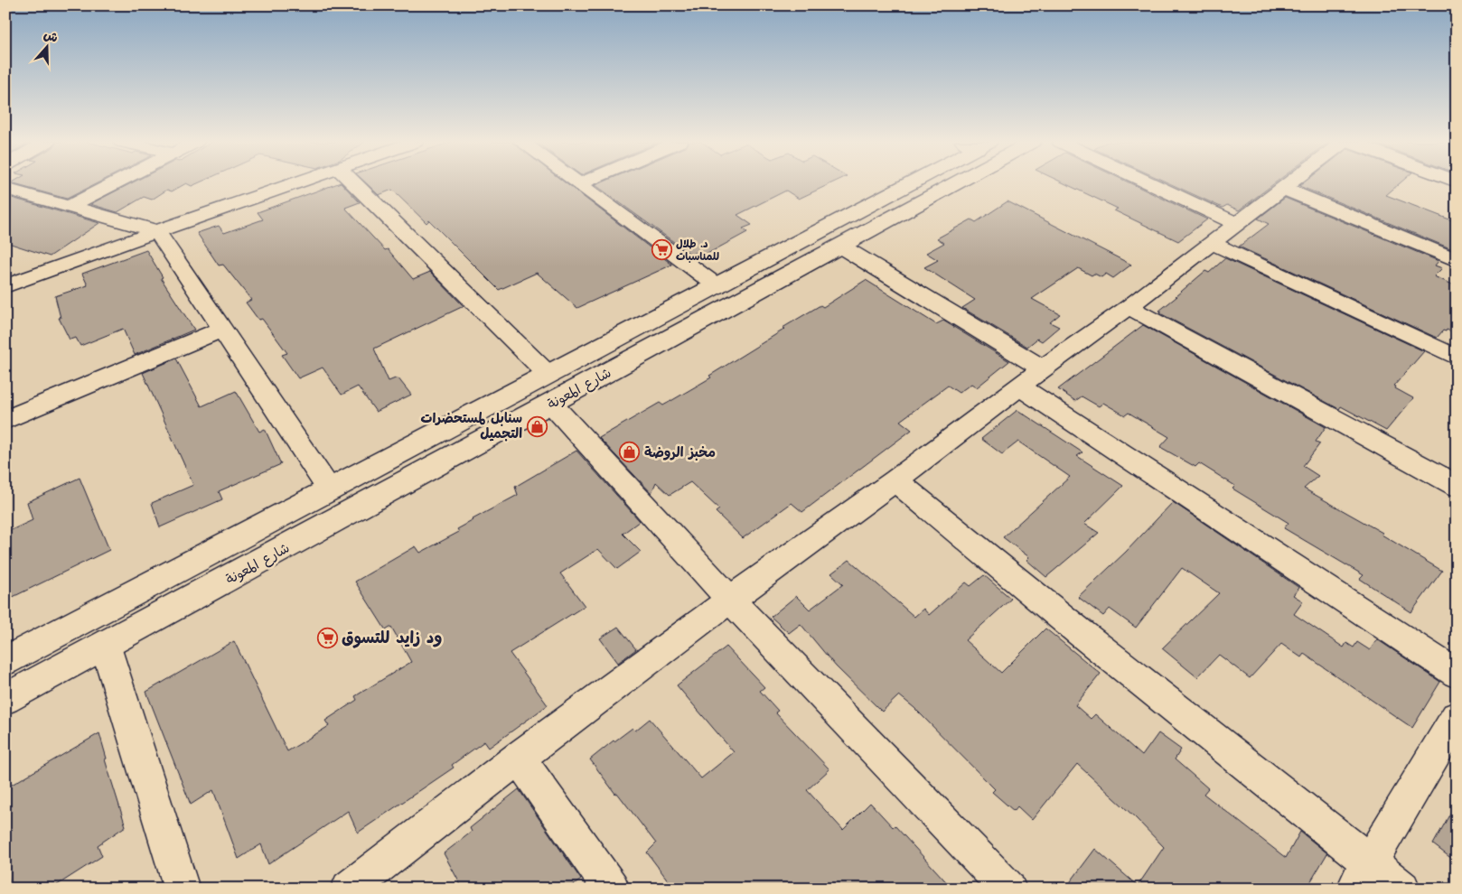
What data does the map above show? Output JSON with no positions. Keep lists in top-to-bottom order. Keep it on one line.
{"streets":{"main road":["شارع المعونة"]},"places":{"supermarket":["د. طلال للمناسبات","ود زايد للتسوق"],"shop":["سنابل لمستحضرات التجميل","مخبز الروضة"]},"north":"top"}
